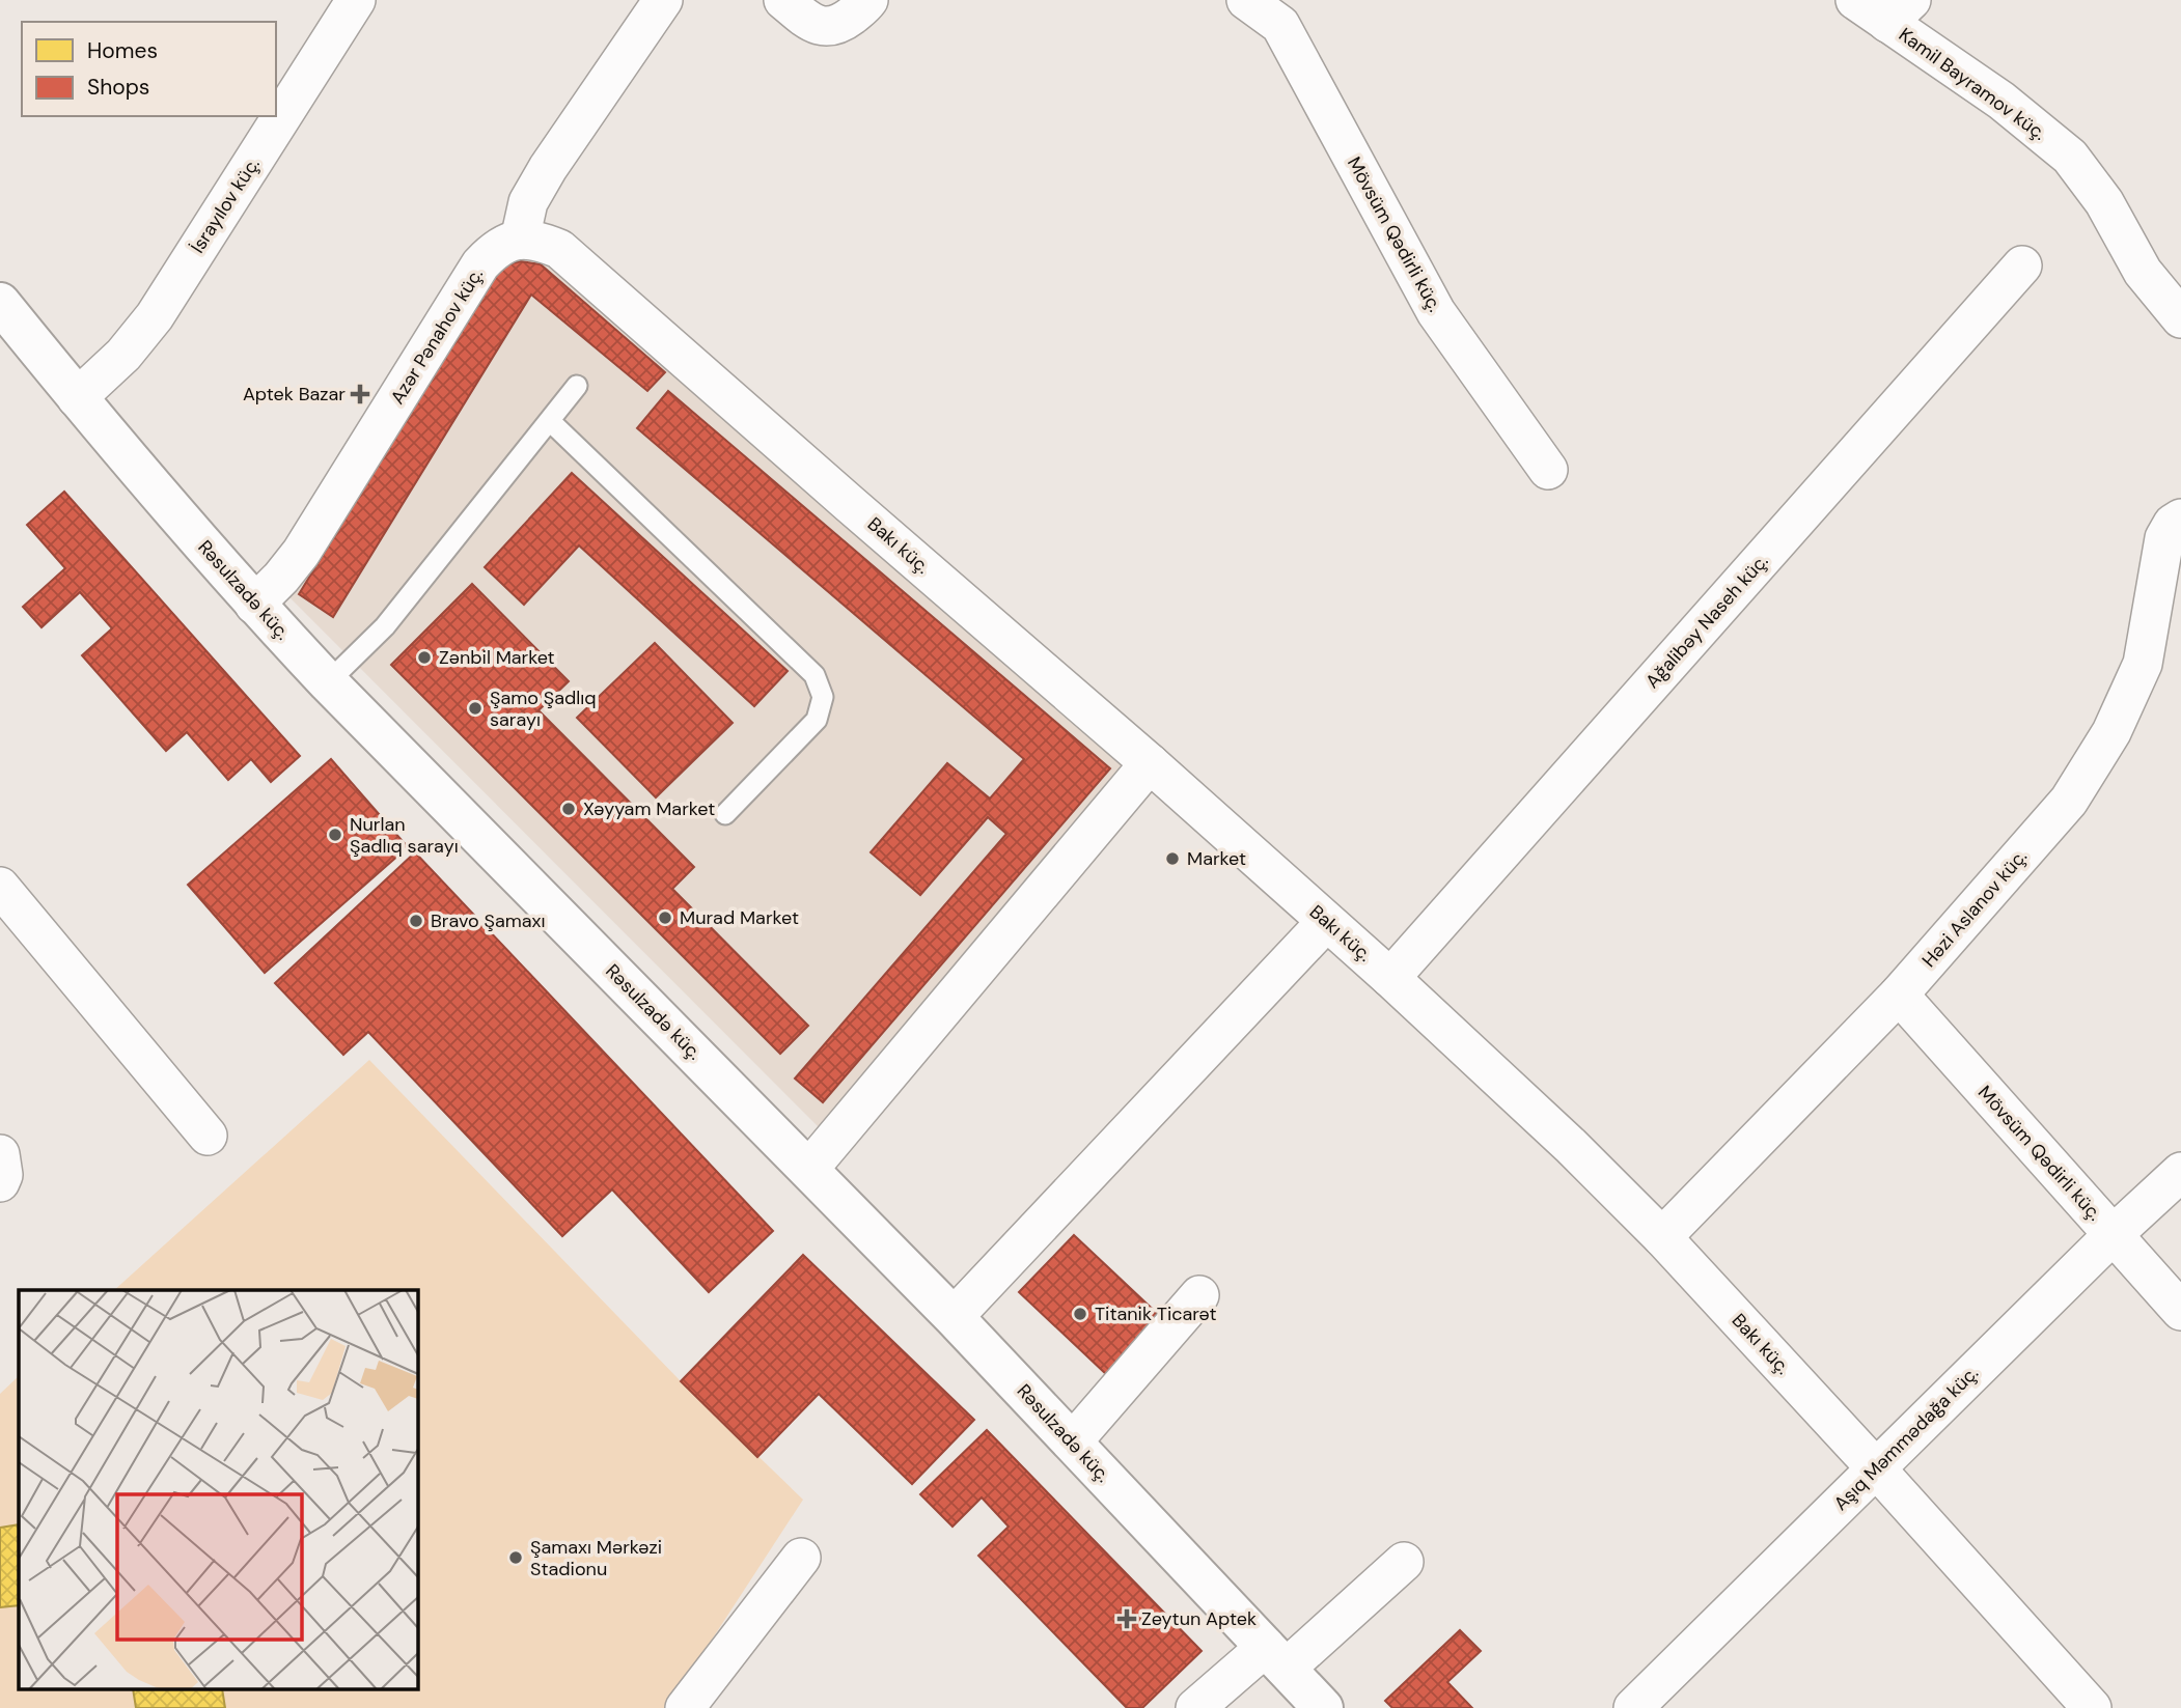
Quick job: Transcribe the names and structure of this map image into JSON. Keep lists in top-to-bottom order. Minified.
{"streets":{"street":["Kamil Bayramov küç.","İsrayılov küç.","Mövsüm Qədirli küç.","Azər Pənahov küç.","Bakı küç.","Rəsulzadə küç.","Ağalibəy Naseh küç.","Həzi Aslanov küç.","Aşıq Məmmədağa küç."]},"crossings":[["İsrayılov küç.","Rəsulzadə küç."],["Mövsüm Qədirli küç.","Həzi Aslanov küç."],["Mövsüm Qədirli küç.","Aşıq Məmmədağa küç."],["Azər Pənahov küç.","Bakı küç."],["Azər Pənahov küç.","Rəsulzadə küç."],["Bakı küç.","Ağalibəy Naseh küç."],["Bakı küç.","Həzi Aslanov küç."],["Bakı küç.","Aşıq Məmmədağa küç."]],"places":{"health":["Aptek Bazar","Zeytun Aptek"],"other":["Zənbil Market","Şamo Şadlıq sarayı","Xəyyam Market","Nurlan Şadlıq sarayı","Market","Murad Market","Bravo Şamaxı","Titanik Ticarət","Şamaxı Mərkəzi Stadionu"]},"legend":["Homes","Shops"]}
